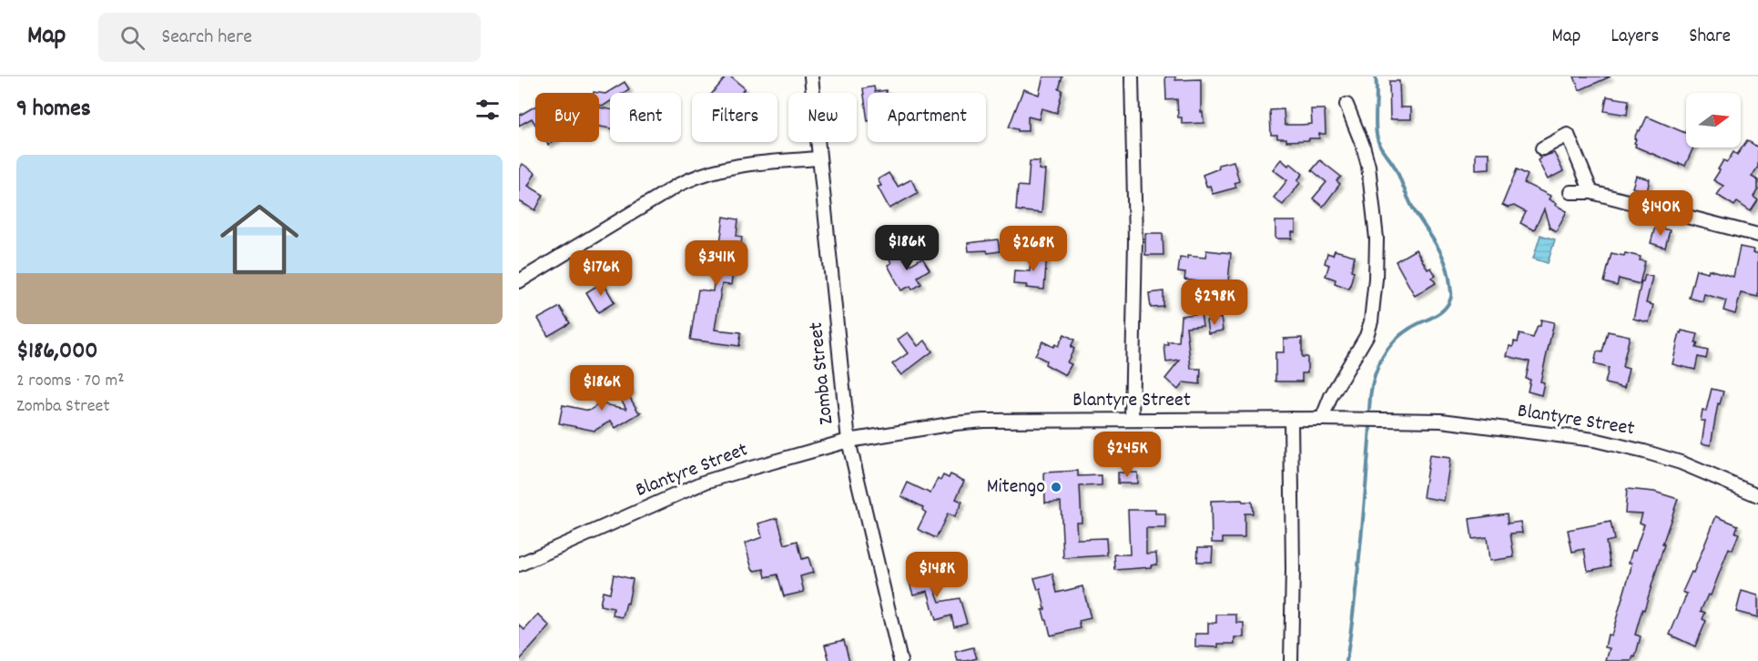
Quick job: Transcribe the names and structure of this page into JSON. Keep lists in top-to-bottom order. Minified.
{"streets":{"street":["Zomba Street","Blantyre Street"]},"crossings":[["Zomba Street","Blantyre Street"]],"places":["Mitengo"],"north":"right","page":{"header":"Map","search":"Search here","nav":["Map","Layers","Share"],"heading":"9 homes","chip":["Buy","Rent","Filters","New","Apartment"],"list":[{"name":"$186,000","note":"2 rooms · 70 m² · Zomba Street"}],"price":["$140K","$186K","$268K","$341K","$176K","$298K","$186K","$245K","$148K"]}}
